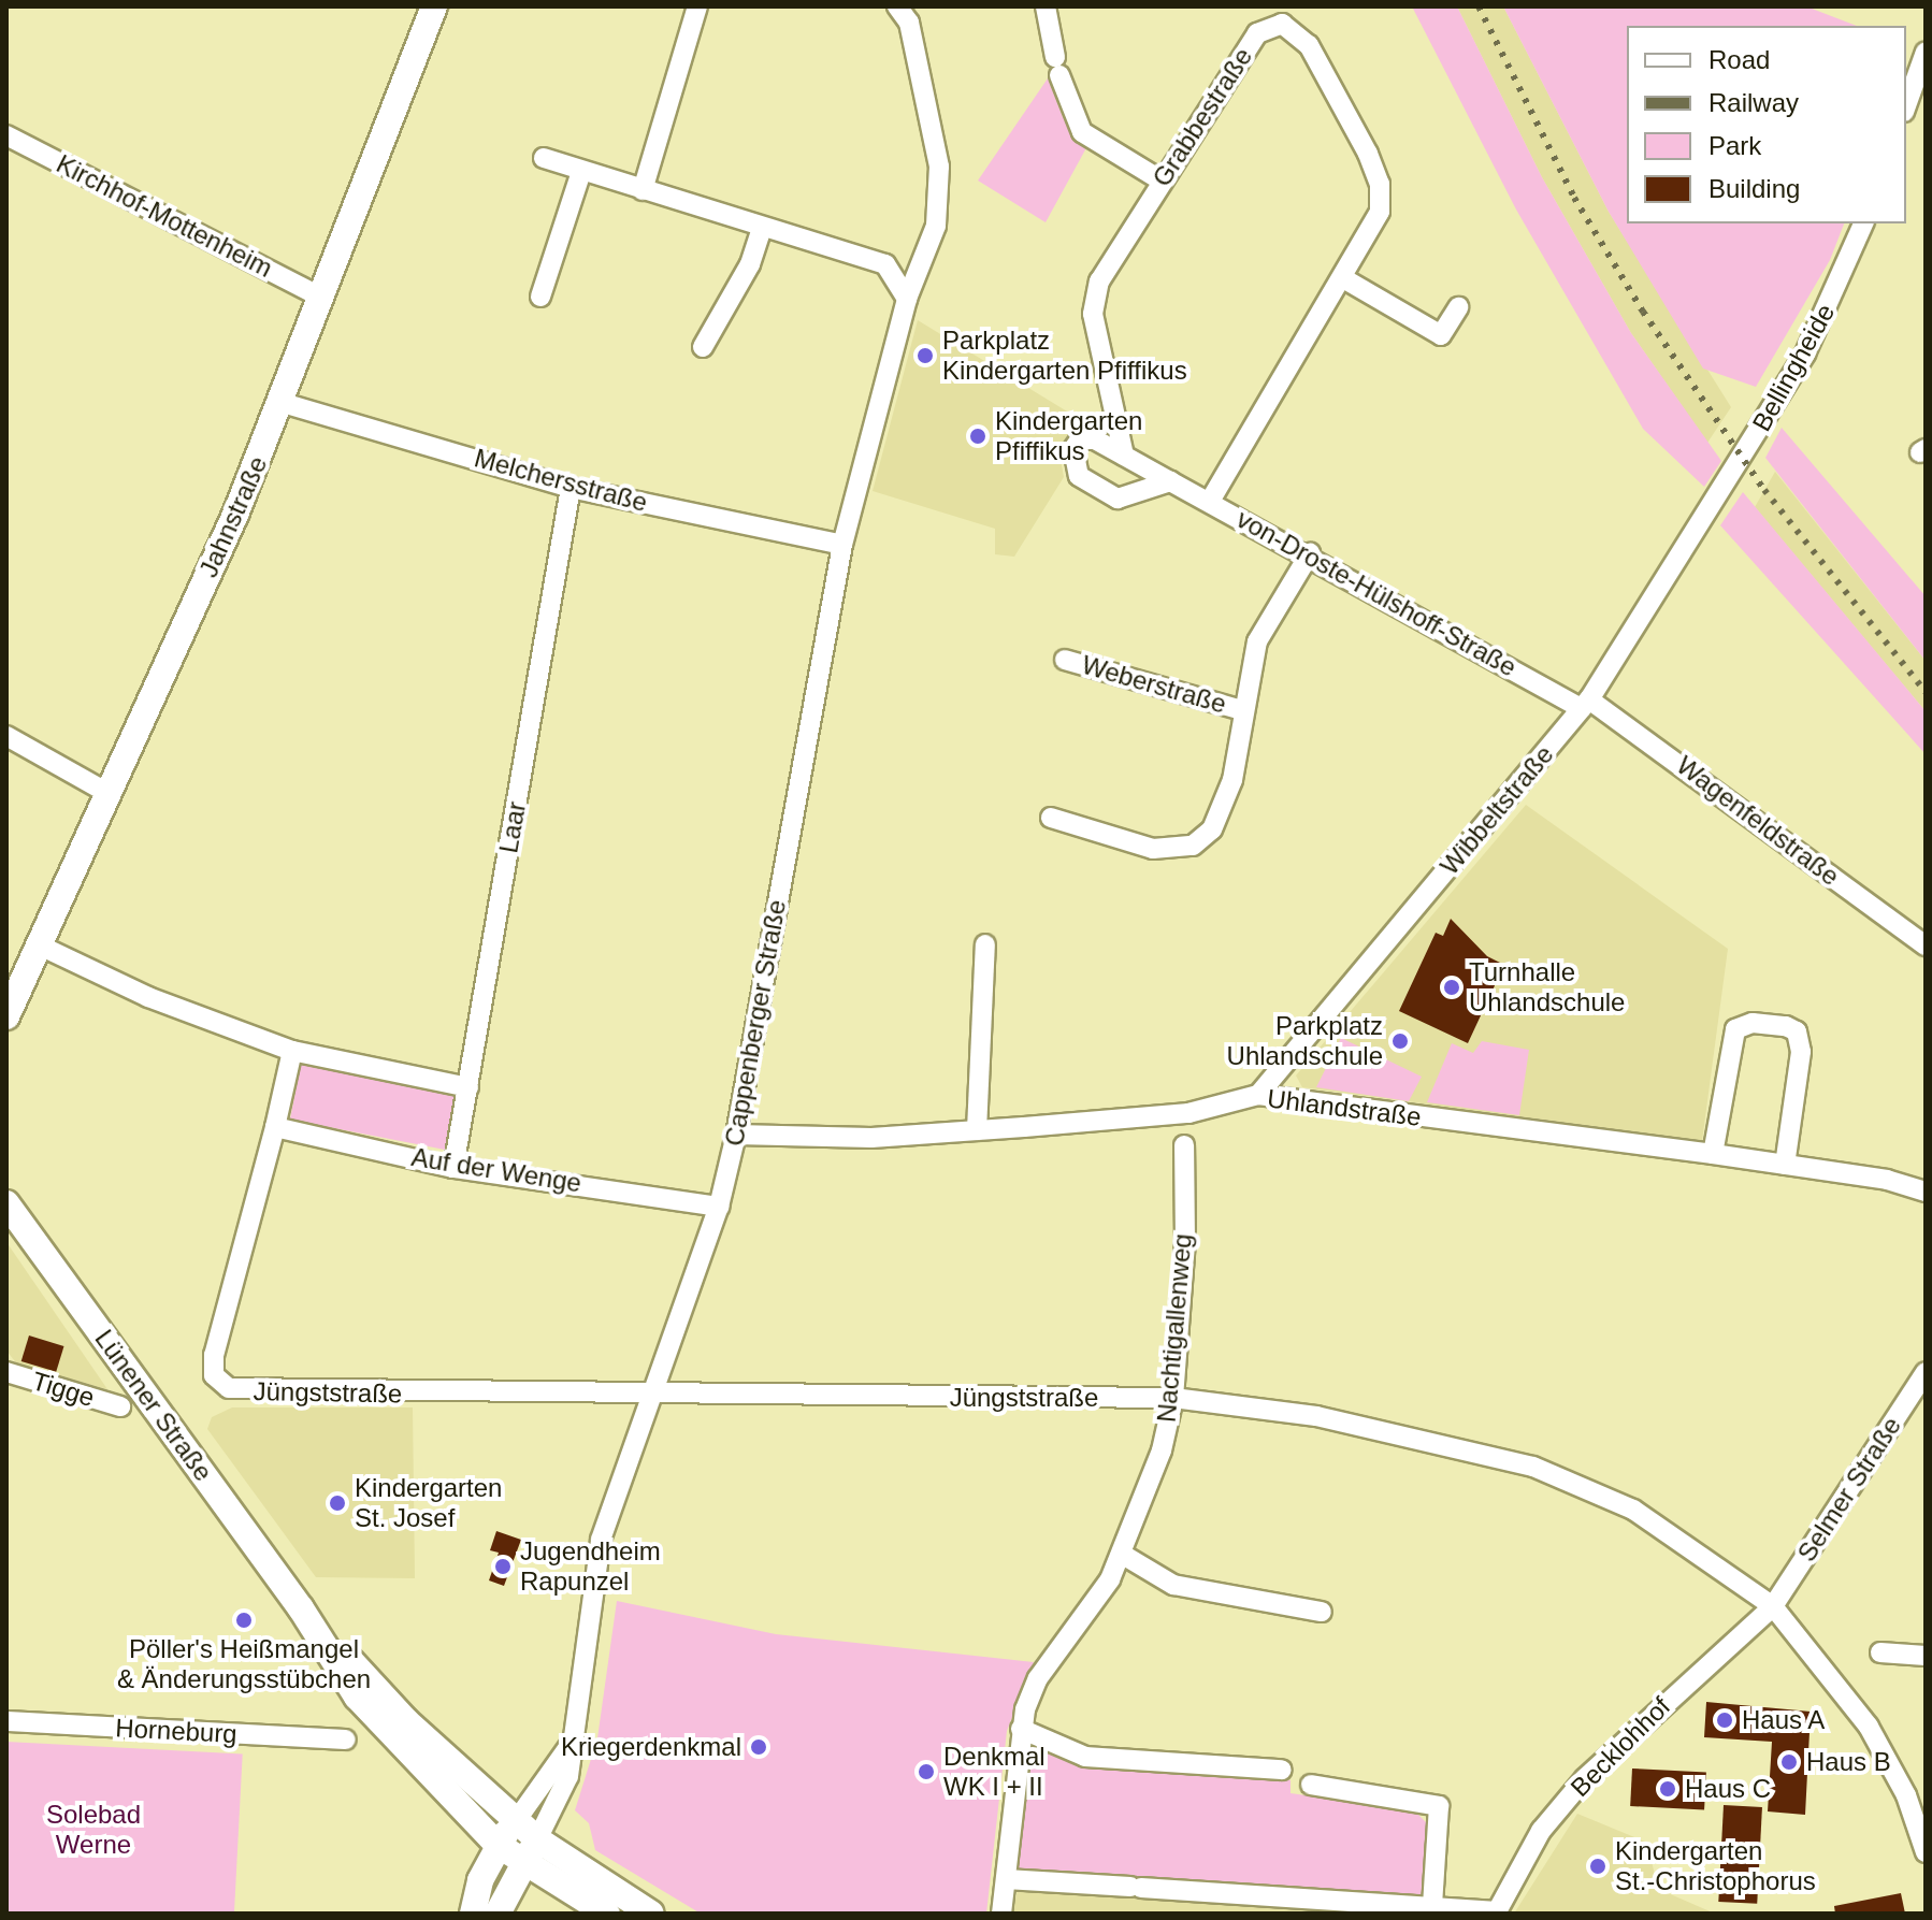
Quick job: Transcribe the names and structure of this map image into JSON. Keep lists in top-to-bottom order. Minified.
{"streets":{"main road":["Jahnstraße","Lünener Straße"],"street":["Grabbestraße","Kirchhof-Mottenheim","Bellingheide","Melchersstraße","von-Droste-Hülshoff-Straße","Weberstraße","Wibbeltstraße","Wagenfeldstraße","Laar","Cappenberger Straße","Uhlandstraße","Auf der Wenge","Nachtigallenweg","Tigge","Jüngststraße","Selmer Straße","Horneburg","Becklohhof"]},"crossings":[["Grabbestraße","von-Droste-Hülshoff-Straße"],["Kirchhof-Mottenheim","Jahnstraße"],["Bellingheide","Wibbeltstraße"],["Melchersstraße","Jahnstraße"],["Melchersstraße","Laar"],["Melchersstraße","Cappenberger Straße"],["von-Droste-Hülshoff-Straße","Weberstraße"],["von-Droste-Hülshoff-Straße","Wibbeltstraße"],["von-Droste-Hülshoff-Straße","Wagenfeldstraße"],["Wibbeltstraße","Wagenfeldstraße"],["Wibbeltstraße","Uhlandstraße"],["Laar","Auf der Wenge"],["Cappenberger Straße","Uhlandstraße"],["Cappenberger Straße","Auf der Wenge"],["Cappenberger Straße","Jüngststraße"],["Cappenberger Straße","Lünener Straße"],["Auf der Wenge","Jüngststraße"],["Nachtigallenweg","Jüngststraße"],["Nachtigallenweg","Becklohhof"],["Jüngststraße","Selmer Straße"],["Jüngststraße","Becklohhof"],["Selmer Straße","Becklohhof"]],"parks":["Solebad Werne"],"places":["Parkplatz Kindergarten Pfiffikus","Kindergarten Pfiffikus","Turnhalle Uhlandschule","Parkplatz Uhlandschule","Kindergarten St. Josef","Jugendheim Rapunzel","Pöller's Heißmangel & Änderungsstübchen","Haus A","Kriegerdenkmal","Haus B","Denkmal WK I + II","Haus C","Kindergarten St.-Christophorus"],"legend":["Road","Railway","Park","Building"]}
